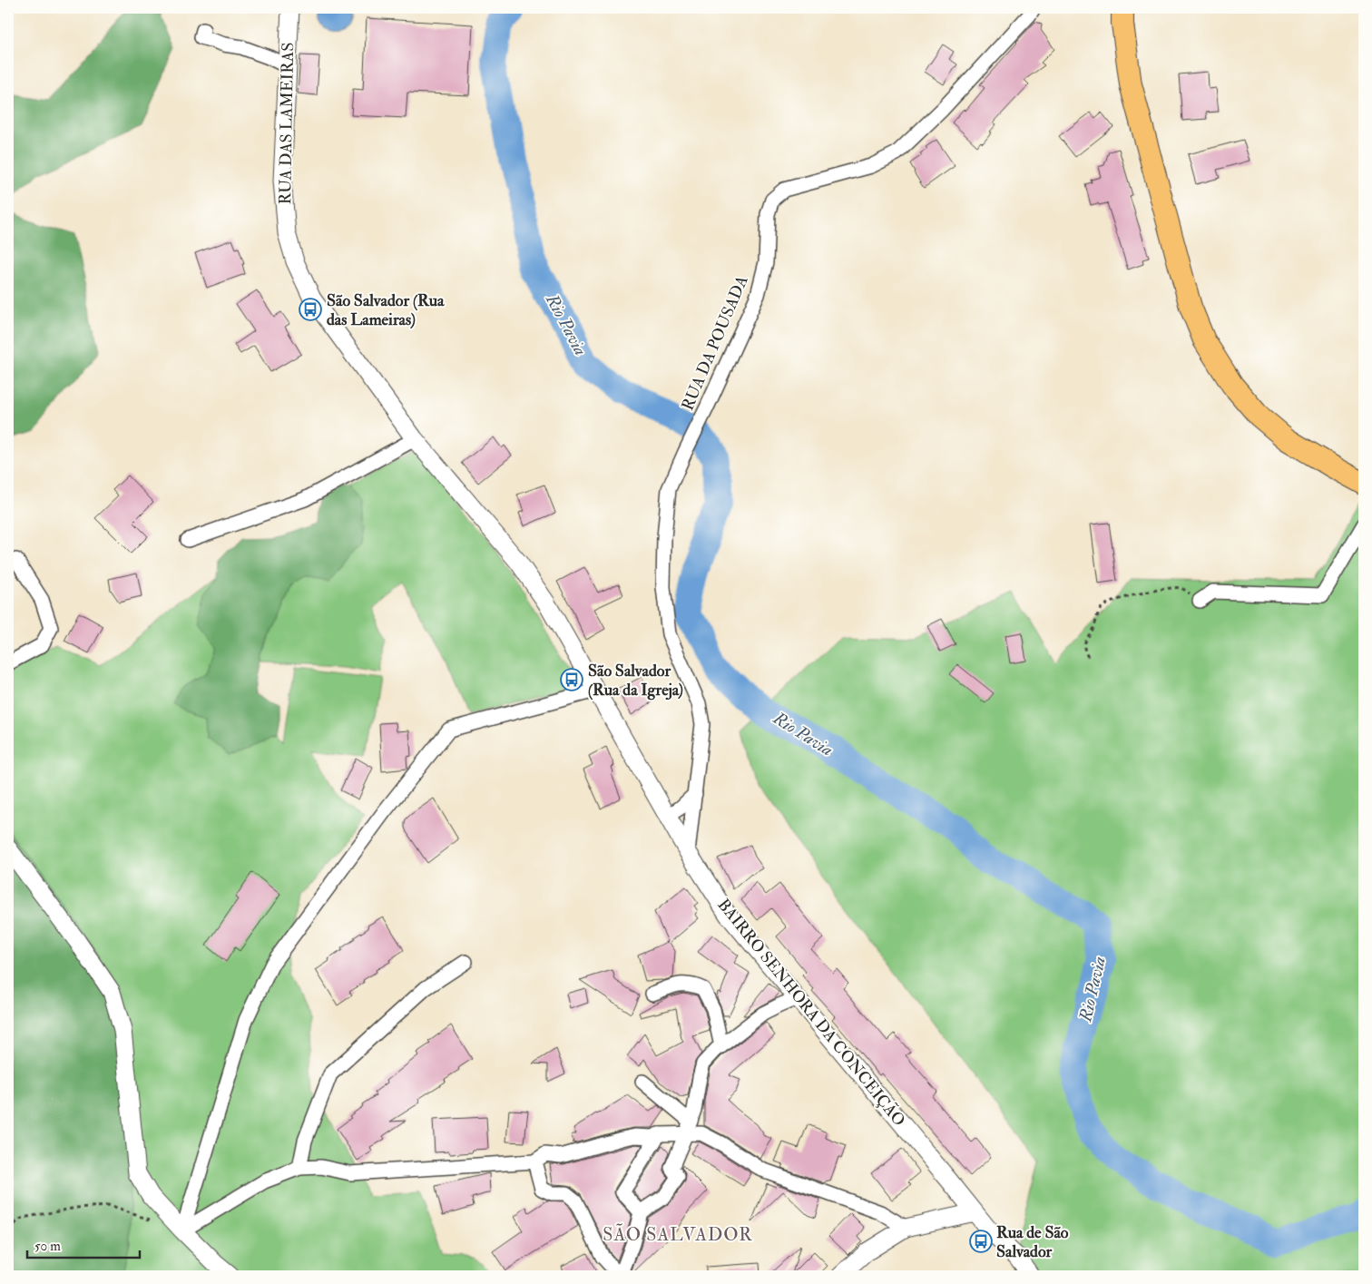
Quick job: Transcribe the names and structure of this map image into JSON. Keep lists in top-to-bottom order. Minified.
{"streets":{"street":["RUA DAS LAMEIRAS","RUA DA POUSADA","BAIRRO SENHORA DA CONCEIÇÃO"]},"crossings":[["RUA DAS LAMEIRAS","BAIRRO SENHORA DA CONCEIÇÃO"],["RUA DA POUSADA","BAIRRO SENHORA DA CONCEIÇÃO"]],"districts":["SÃO SALVADOR"],"water":["Rio Pavia"],"places":{"bus stop":["São Salvador (Rua das Lameiras)","São Salvador (Rua da Igreja)","Rua de São Salvador"]},"scale_bar":"50 m"}
